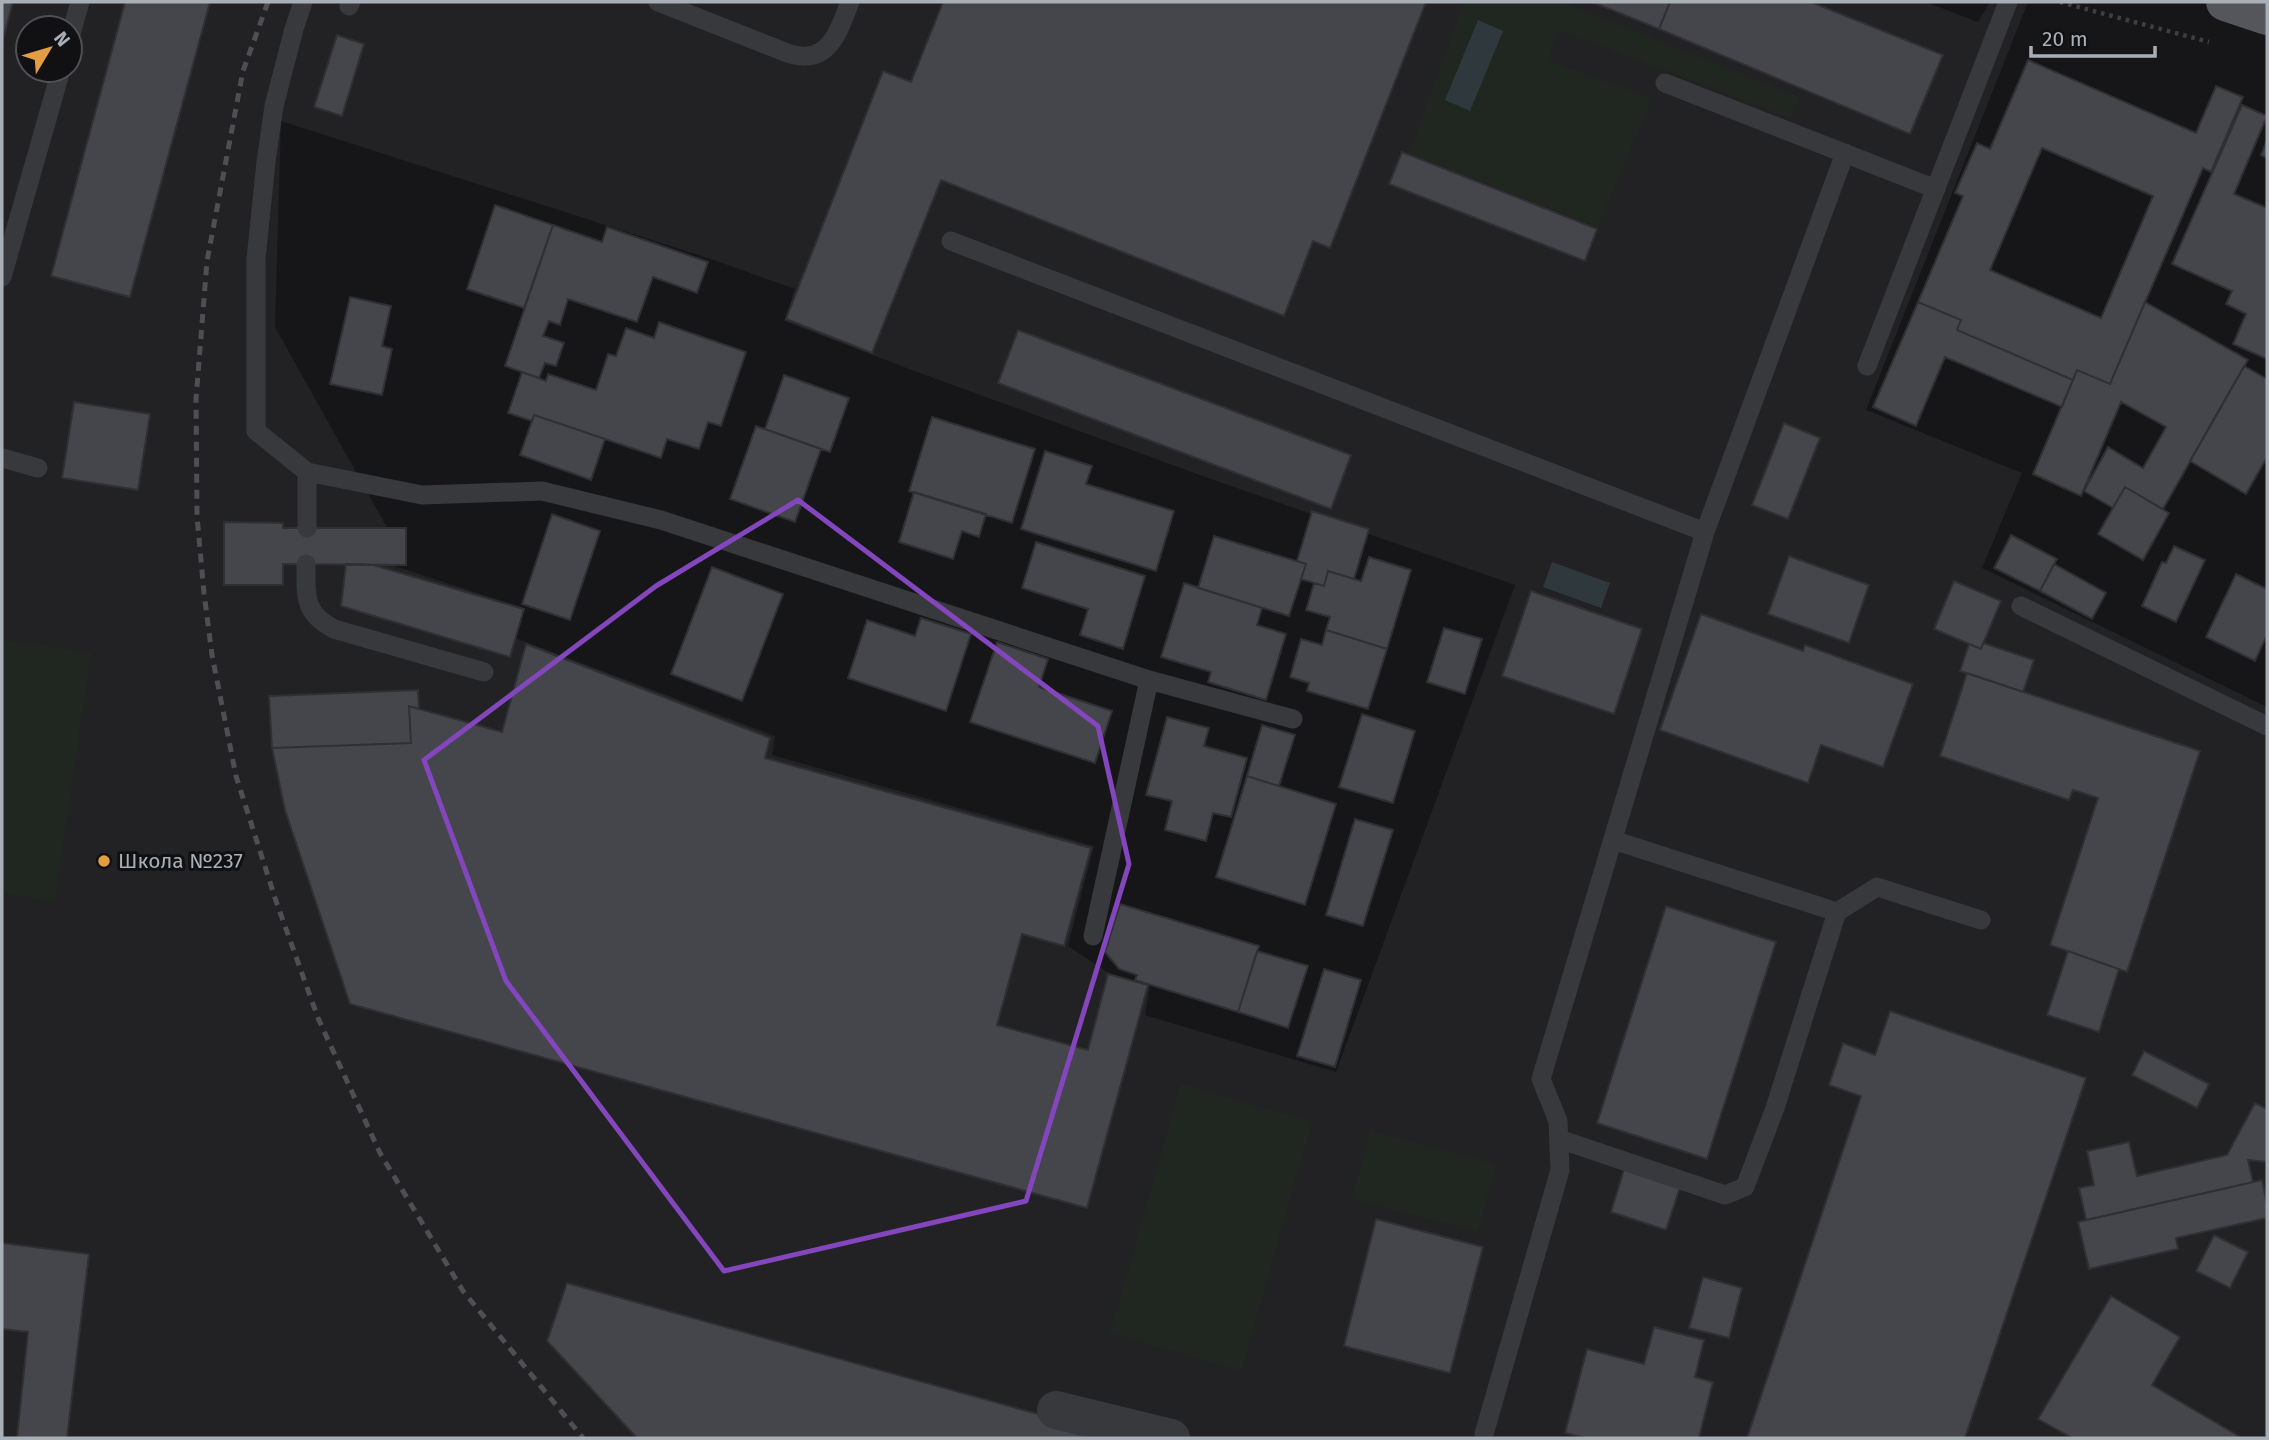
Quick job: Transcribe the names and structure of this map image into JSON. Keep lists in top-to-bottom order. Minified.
{"places":["Школа №237"],"scale_bar":"20 m","north":"top right"}
